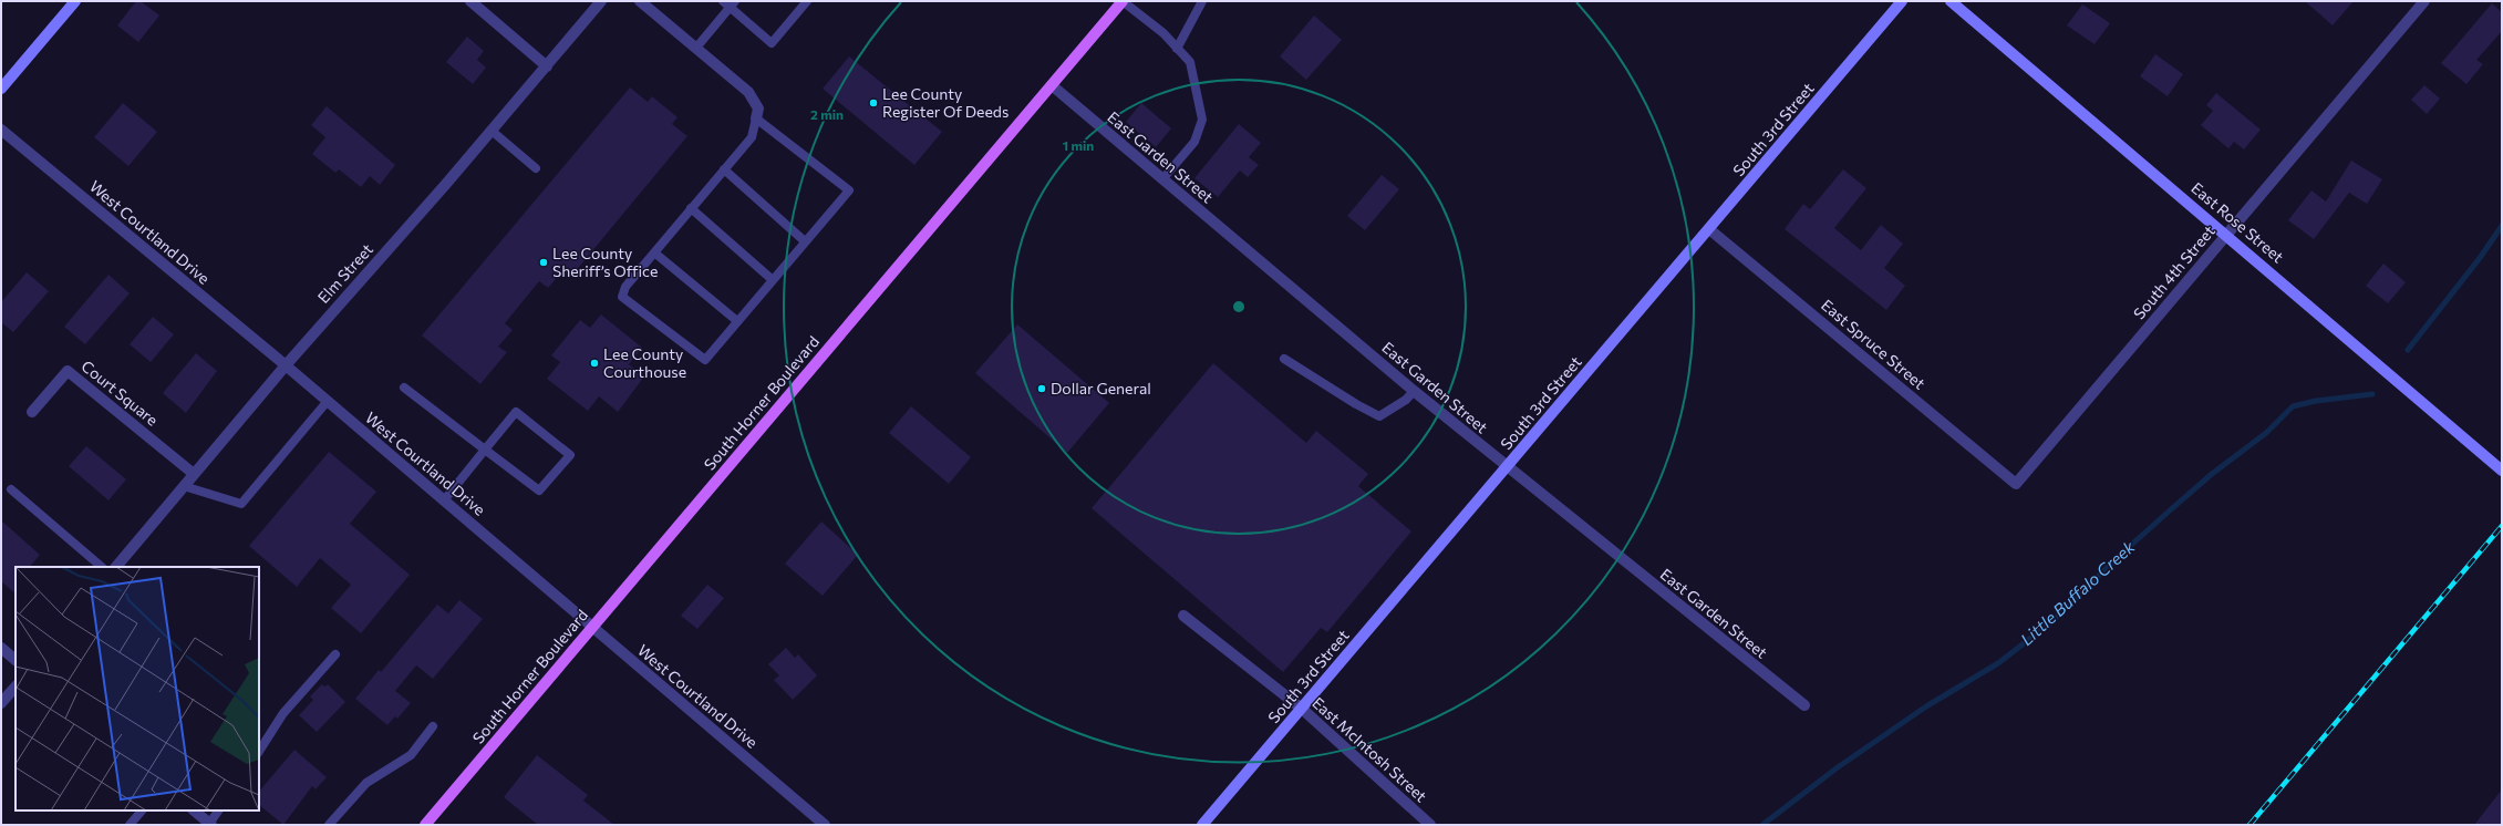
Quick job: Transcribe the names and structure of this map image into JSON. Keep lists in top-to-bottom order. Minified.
{"streets":{"main road":["South Horner Boulevard"],"street":["South 3rd Street","East Garden Street","East Rose Street","West Courtland Drive","South 4th Street","Elm Street","East Spruce Street","Court Square","East McIntosh Street"]},"crossings":[["South 3rd Street","East Garden Street"],["South 3rd Street","East Spruce Street"],["South 3rd Street","East McIntosh Street"],["East Garden Street","South Horner Boulevard"],["East Rose Street","South 4th Street"],["West Courtland Drive","Elm Street"],["West Courtland Drive","South Horner Boulevard"],["South 4th Street","East Spruce Street"],["Elm Street","Court Square"]],"water":["Little Buffalo Creek"],"places":["Lee County Register Of Deeds","Lee County Sheriff’s Office","Lee County Courthouse","Dollar General"],"rings":["2 min","1 min"]}
